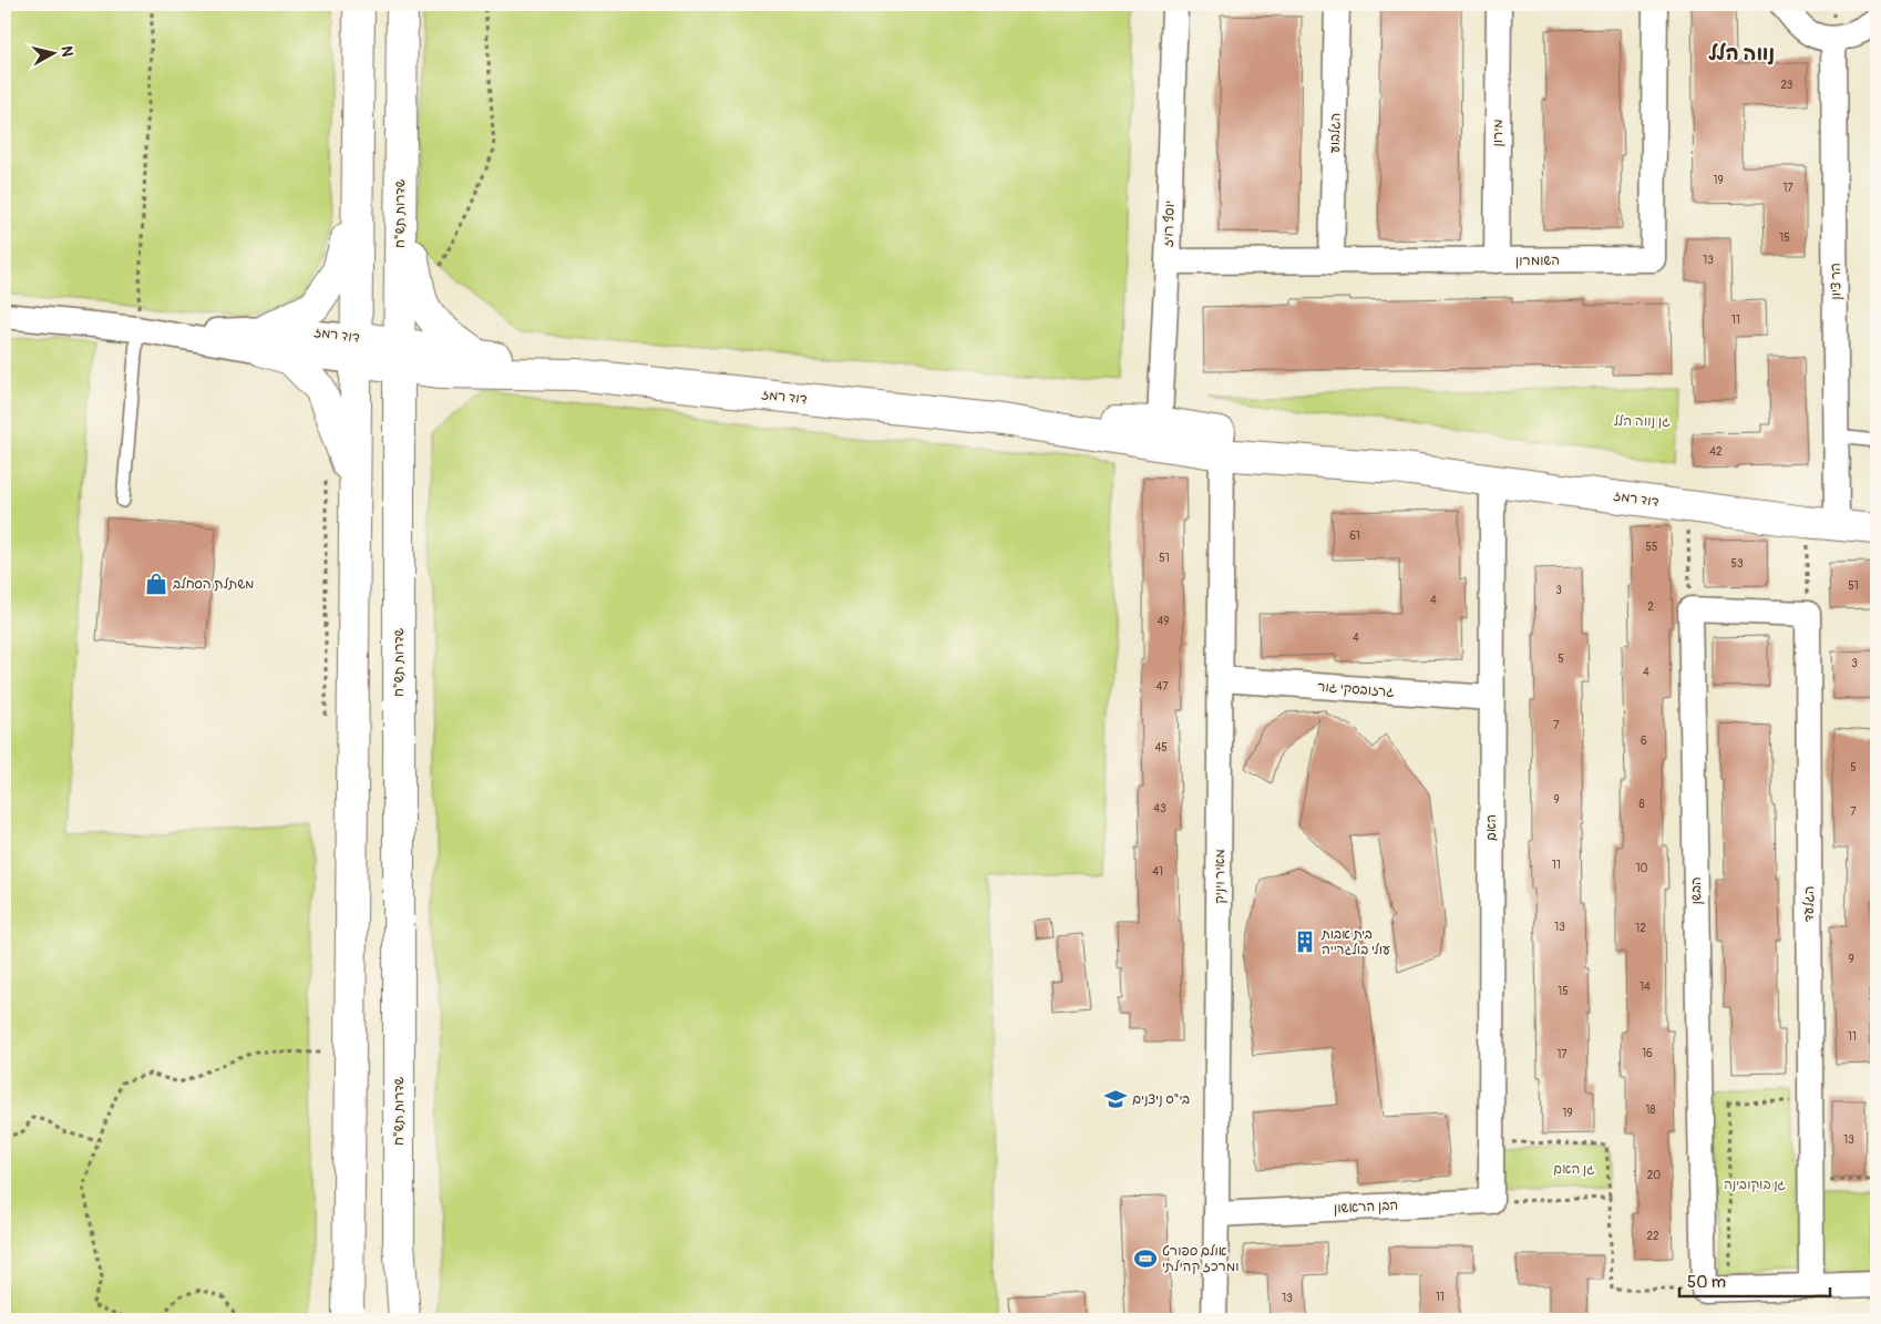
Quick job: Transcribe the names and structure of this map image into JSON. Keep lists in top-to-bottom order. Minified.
{"streets":{"main road":["שדרות תש\"ח","דוד רמז"],"street":["הגלבוע","מירון","יוסף רויז","השומרון","הר ציון","גרזובסקי גור","האם","מאיר ויניק","הבשן","הגלעד","הבן הראשון"]},"crossings":[["הגלבוע","השומרון"],["מירון","השומרון"],["שדרות תש\"ח","דוד רמז"],["יוסף רויז","השומרון"],["יוסף רויז","דוד רמז"],["הר ציון","דוד רמז"],["דוד רמז","האם"],["דוד רמז","מאיר ויניק"],["גרזובסקי גור","האם"],["גרזובסקי גור","מאיר ויניק"],["מאיר ויניק","הבן הראשון"]],"districts":["נווה הלל"],"parks":["גן נווה הלל","גן האם","גן בוקובינה"],"places":{"shop":["משתלת הסחלב"],"building":["בית אבות עולי בולגרייה"],"school or university":["בי\"ס ניצנים"],"sports":["אולם ספורט ומרכז קהילתי"]},"house_numbers":["23","19","17","15","13","11","42","61","55","51","53","51","3","4","2","49","4","5","3","4","47","7","6","45","5","9","8","43","7","11","10","41","13","12","9","14","15","11","16","17","18","19","13","20","22","11","13"],"scale_bar":"50 m","north":"right"}
